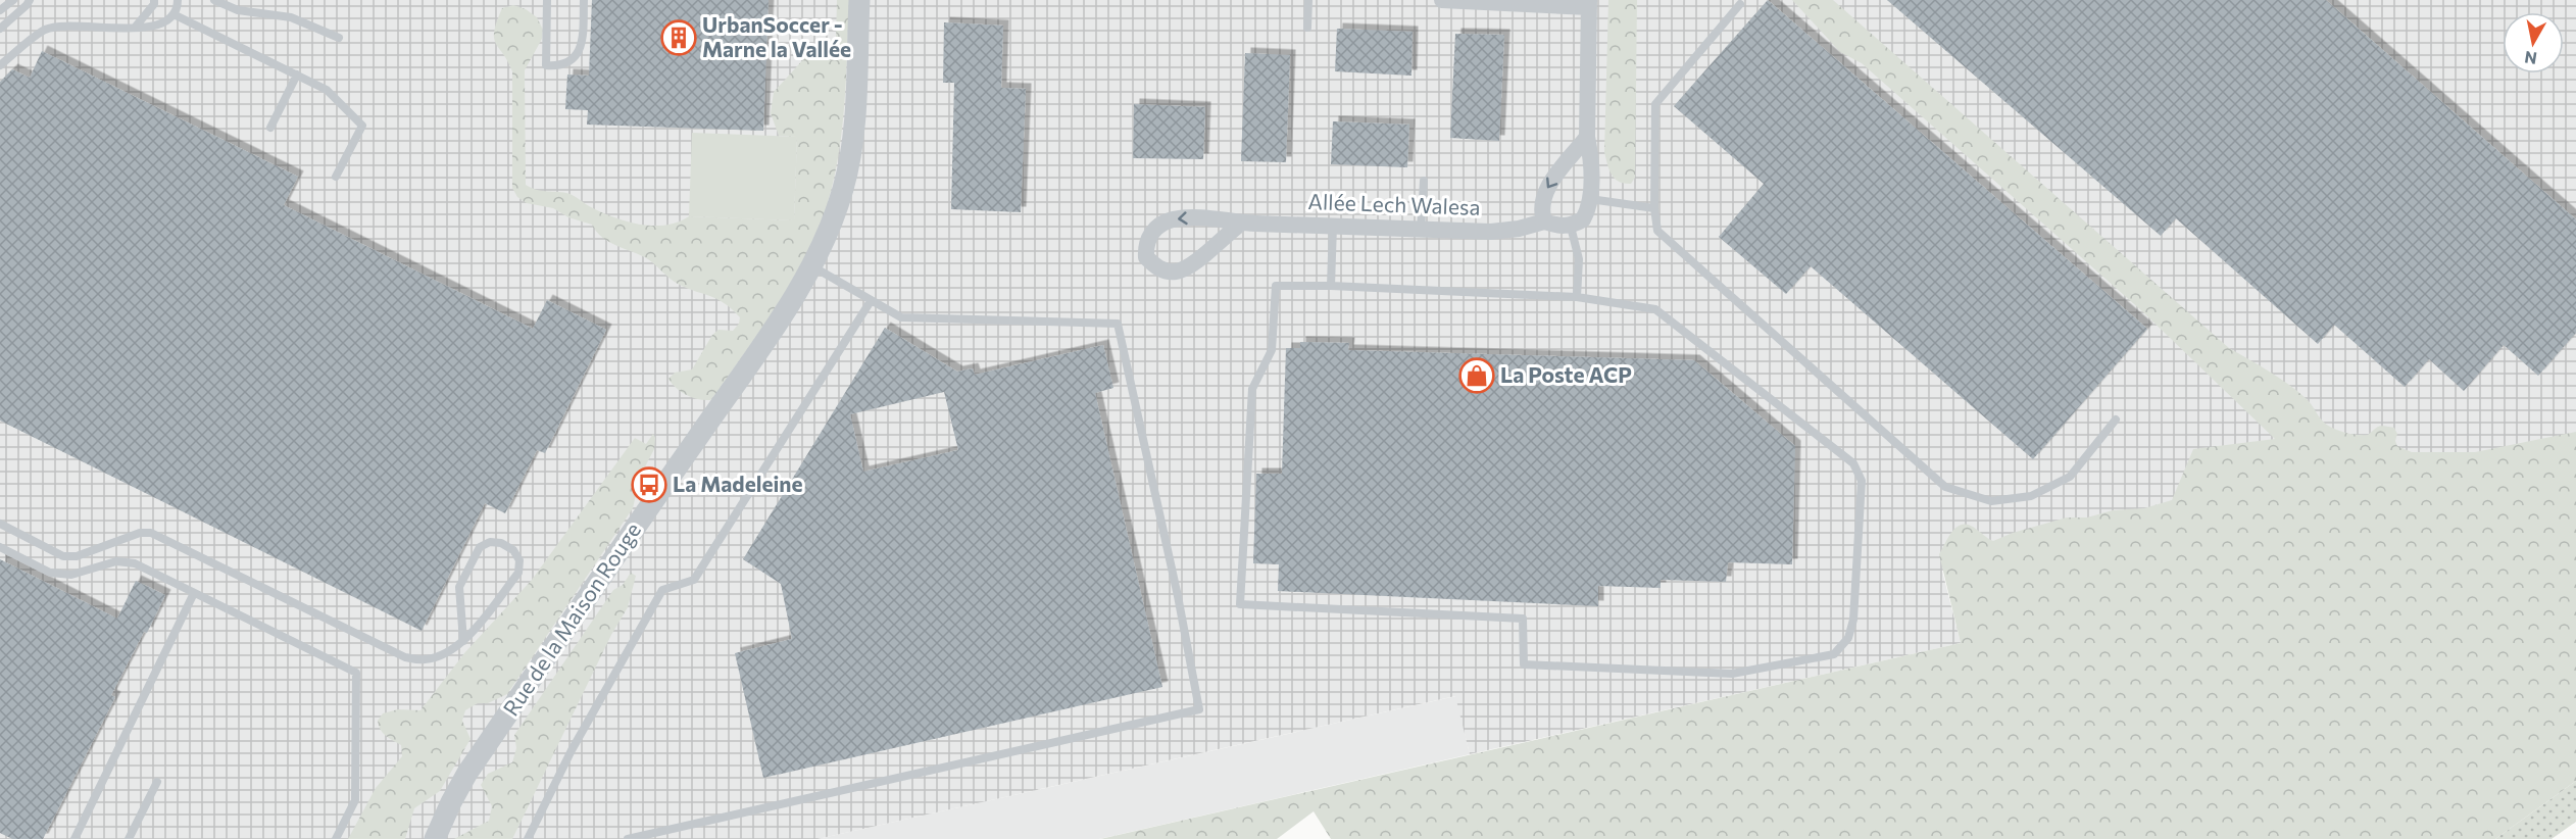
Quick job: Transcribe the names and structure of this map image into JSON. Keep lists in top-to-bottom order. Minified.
{"streets":{"street":["Allée Lech Walesa","Rue de la Maison Rouge"]},"places":{"building":["UrbanSoccer - Marne la Vallée"],"shop":["La Poste ACP"],"bus stop":["La Madeleine"]},"north":"bottom"}
